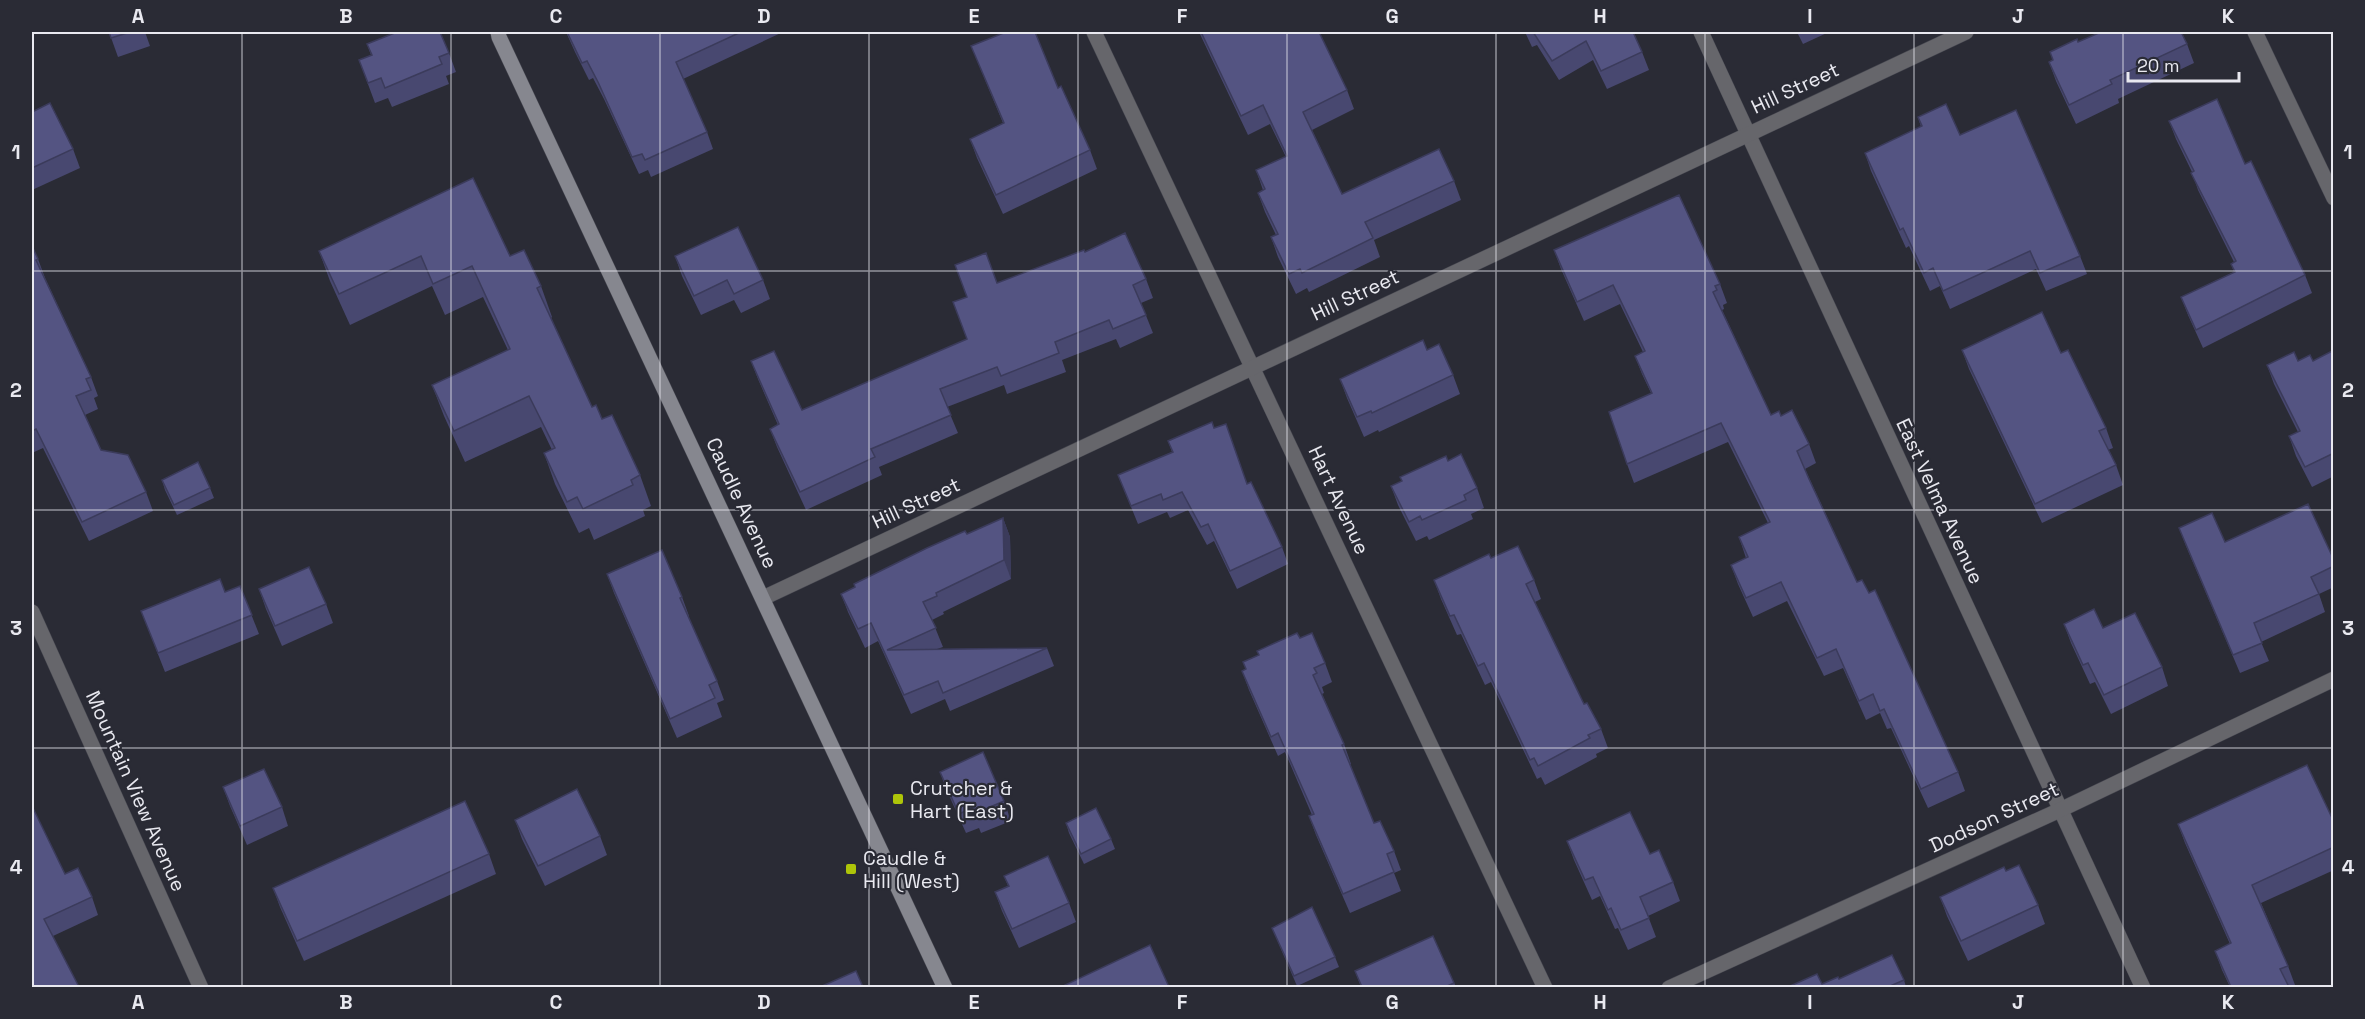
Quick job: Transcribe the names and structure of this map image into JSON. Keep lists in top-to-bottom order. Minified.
{"streets":{"street":["Hill Street","Hart Avenue","East Velma Avenue","Caudle Avenue","Mountain View Avenue","Dodson Street"]},"crossings":[["Hill Street","Hart Avenue"],["Hill Street","East Velma Avenue"],["Hill Street","Caudle Avenue"],["East Velma Avenue","Dodson Street"]],"places":{"transit":["Crutcher & Hart (East)","Caudle & Hill (West)"]},"scale_bar":"20 m","grid":{"columns":["A","B","C","D","E","F","G","H","I","J","K"],"rows":["1","2","3","4"]}}
